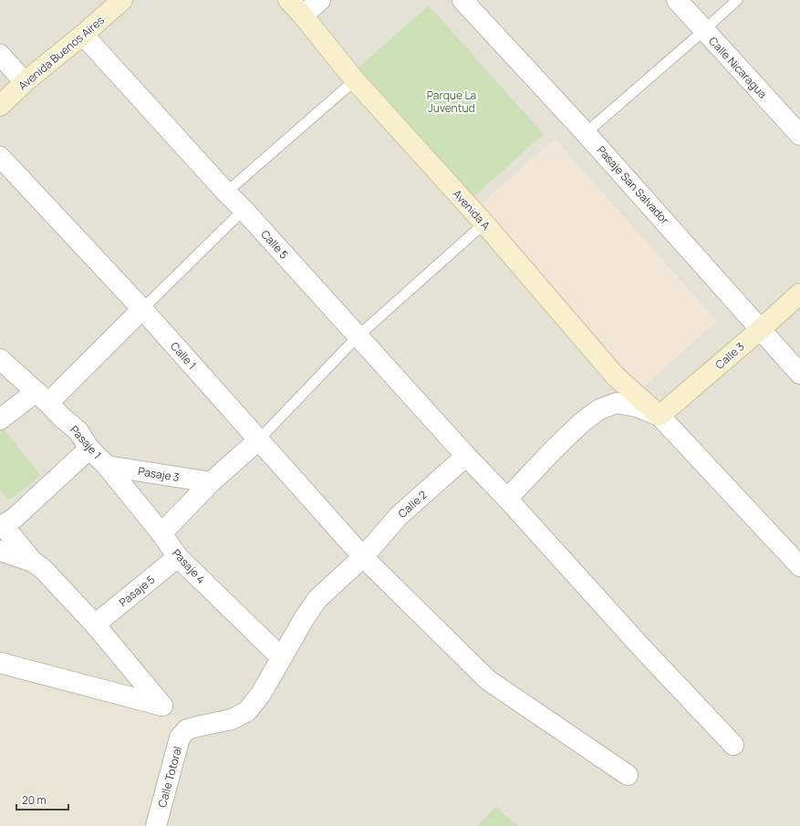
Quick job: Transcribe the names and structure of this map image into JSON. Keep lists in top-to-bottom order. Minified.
{"streets":{"main road":["Avenida Buenos Aires","Avenida A","Calle 3"],"street":["Calle Nicaragua","Pasaje San Salvador","Calle 5","Calle 1","Pasaje 1","Pasaje 3","Calle 2","Pasaje 4","Pasaje 5","Calle Totoral"]},"crossings":[["Avenida Buenos Aires","Calle 5"],["Pasaje San Salvador","Calle 3"],["Avenida A","Calle 3"],["Calle 5","Calle 2"],["Calle 1","Calle 2"],["Pasaje 1","Pasaje 3"],["Pasaje 1","Pasaje 4"],["Pasaje 3","Pasaje 4"],["Calle 2","Pasaje 4"],["Calle 2","Calle Totoral"],["Pasaje 4","Pasaje 5"]],"parks":["Parque La Juventud"],"scale_bar":"20 m"}
